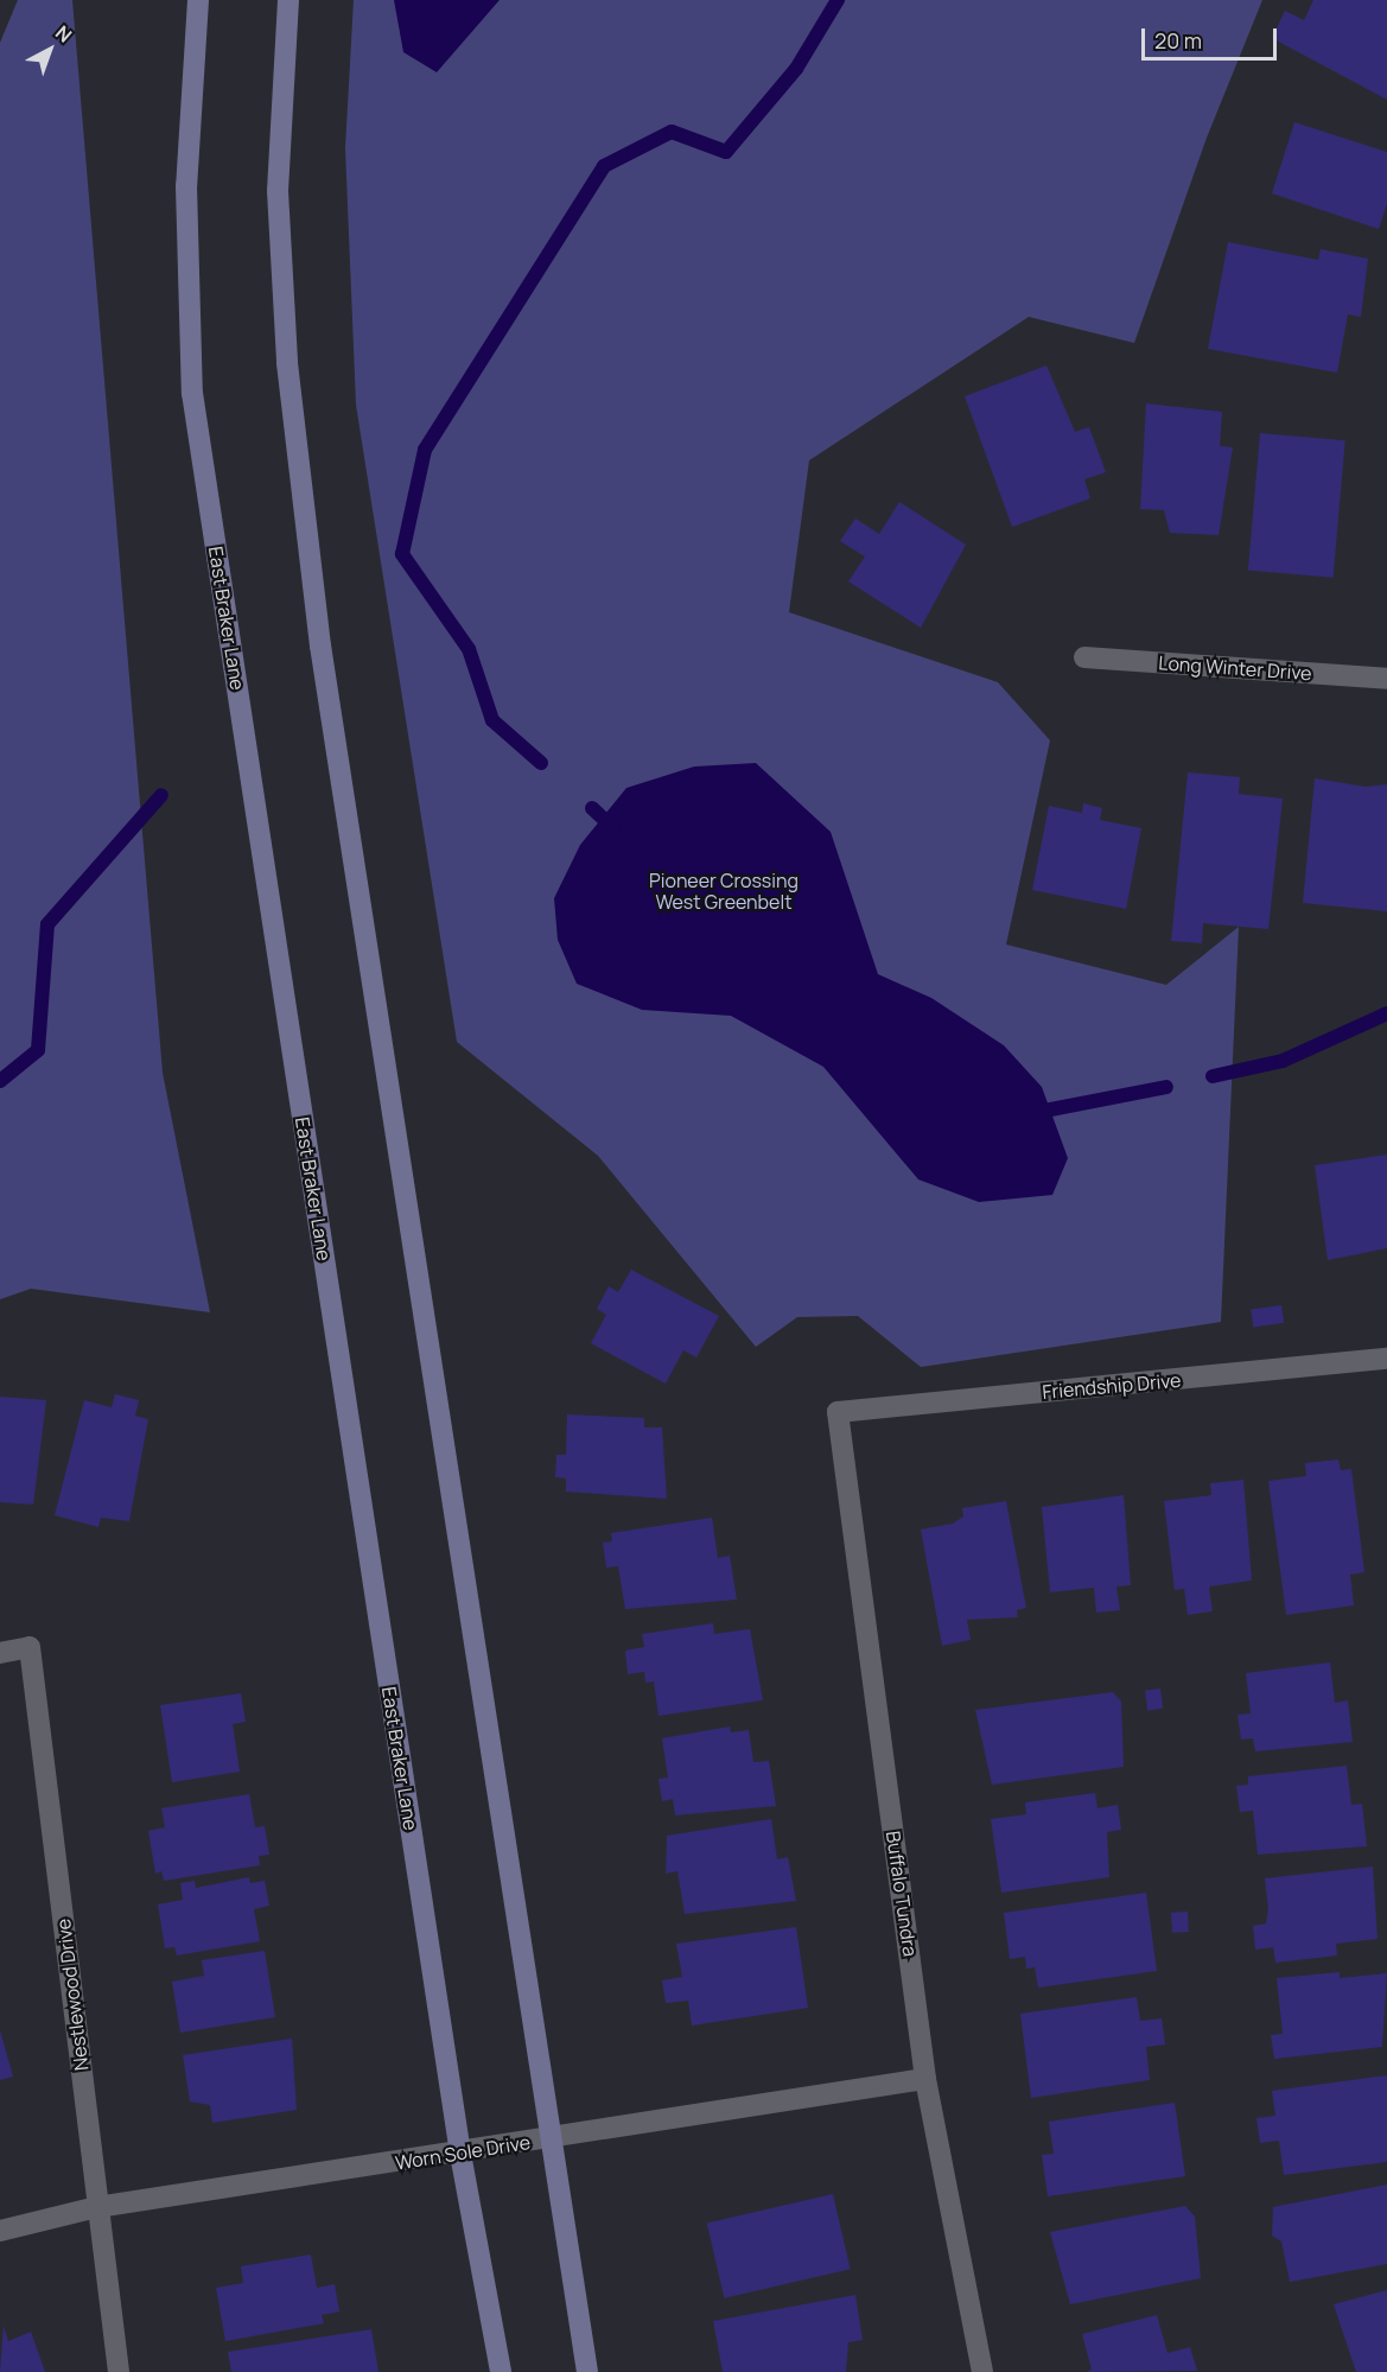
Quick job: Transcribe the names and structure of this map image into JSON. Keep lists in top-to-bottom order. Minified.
{"streets":{"street":["East Braker Lane","Long Winter Drive","Friendship Drive","Buffalo Tundra","Nestlewood Drive","Worn Sole Drive"]},"crossings":[["East Braker Lane","Worn Sole Drive"],["Friendship Drive","Buffalo Tundra"],["Buffalo Tundra","Worn Sole Drive"],["Nestlewood Drive","Worn Sole Drive"]],"parks":["Pioneer Crossing West Greenbelt"],"scale_bar":"20 m","north":"top right"}
